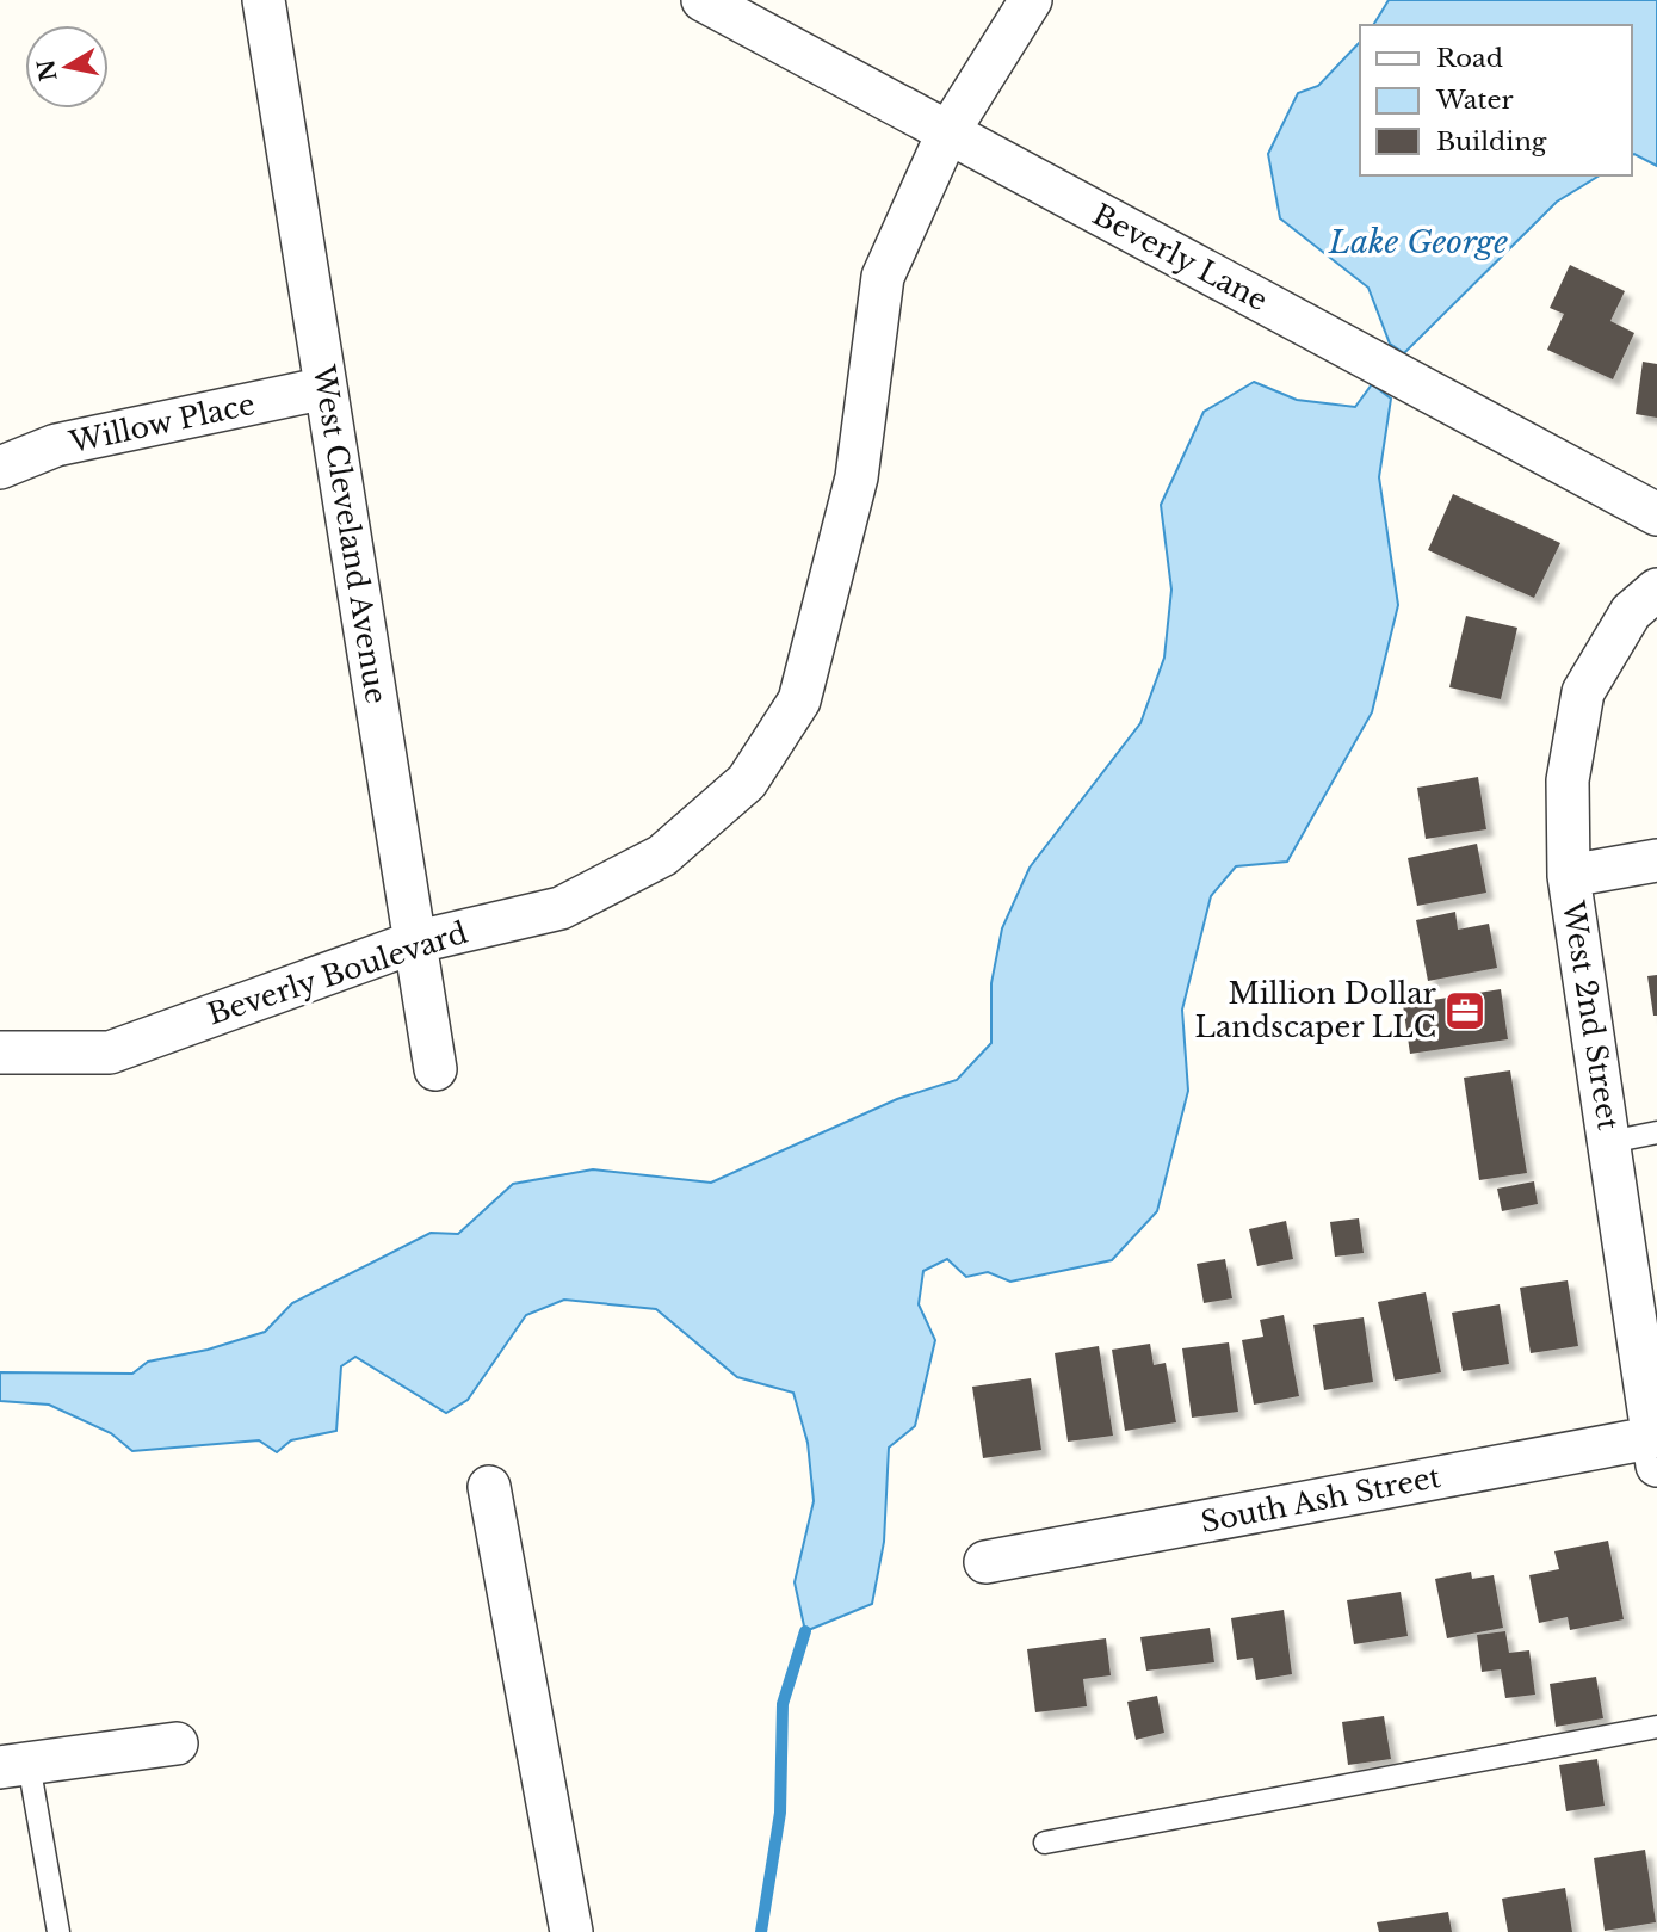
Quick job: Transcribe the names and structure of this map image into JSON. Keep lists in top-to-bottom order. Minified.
{"streets":{"street":["Beverly Lane","Willow Place","West Cleveland Avenue","Beverly Boulevard","West 2nd Street","South Ash Street"]},"crossings":[["Beverly Lane","Beverly Boulevard"],["Willow Place","West Cleveland Avenue"],["West Cleveland Avenue","Beverly Boulevard"],["West 2nd Street","South Ash Street"]],"water":["Lake George"],"places":{"office":["Million Dollar Landscaper LLC"]},"legend":["Road","Water","Building"],"north":"left"}
